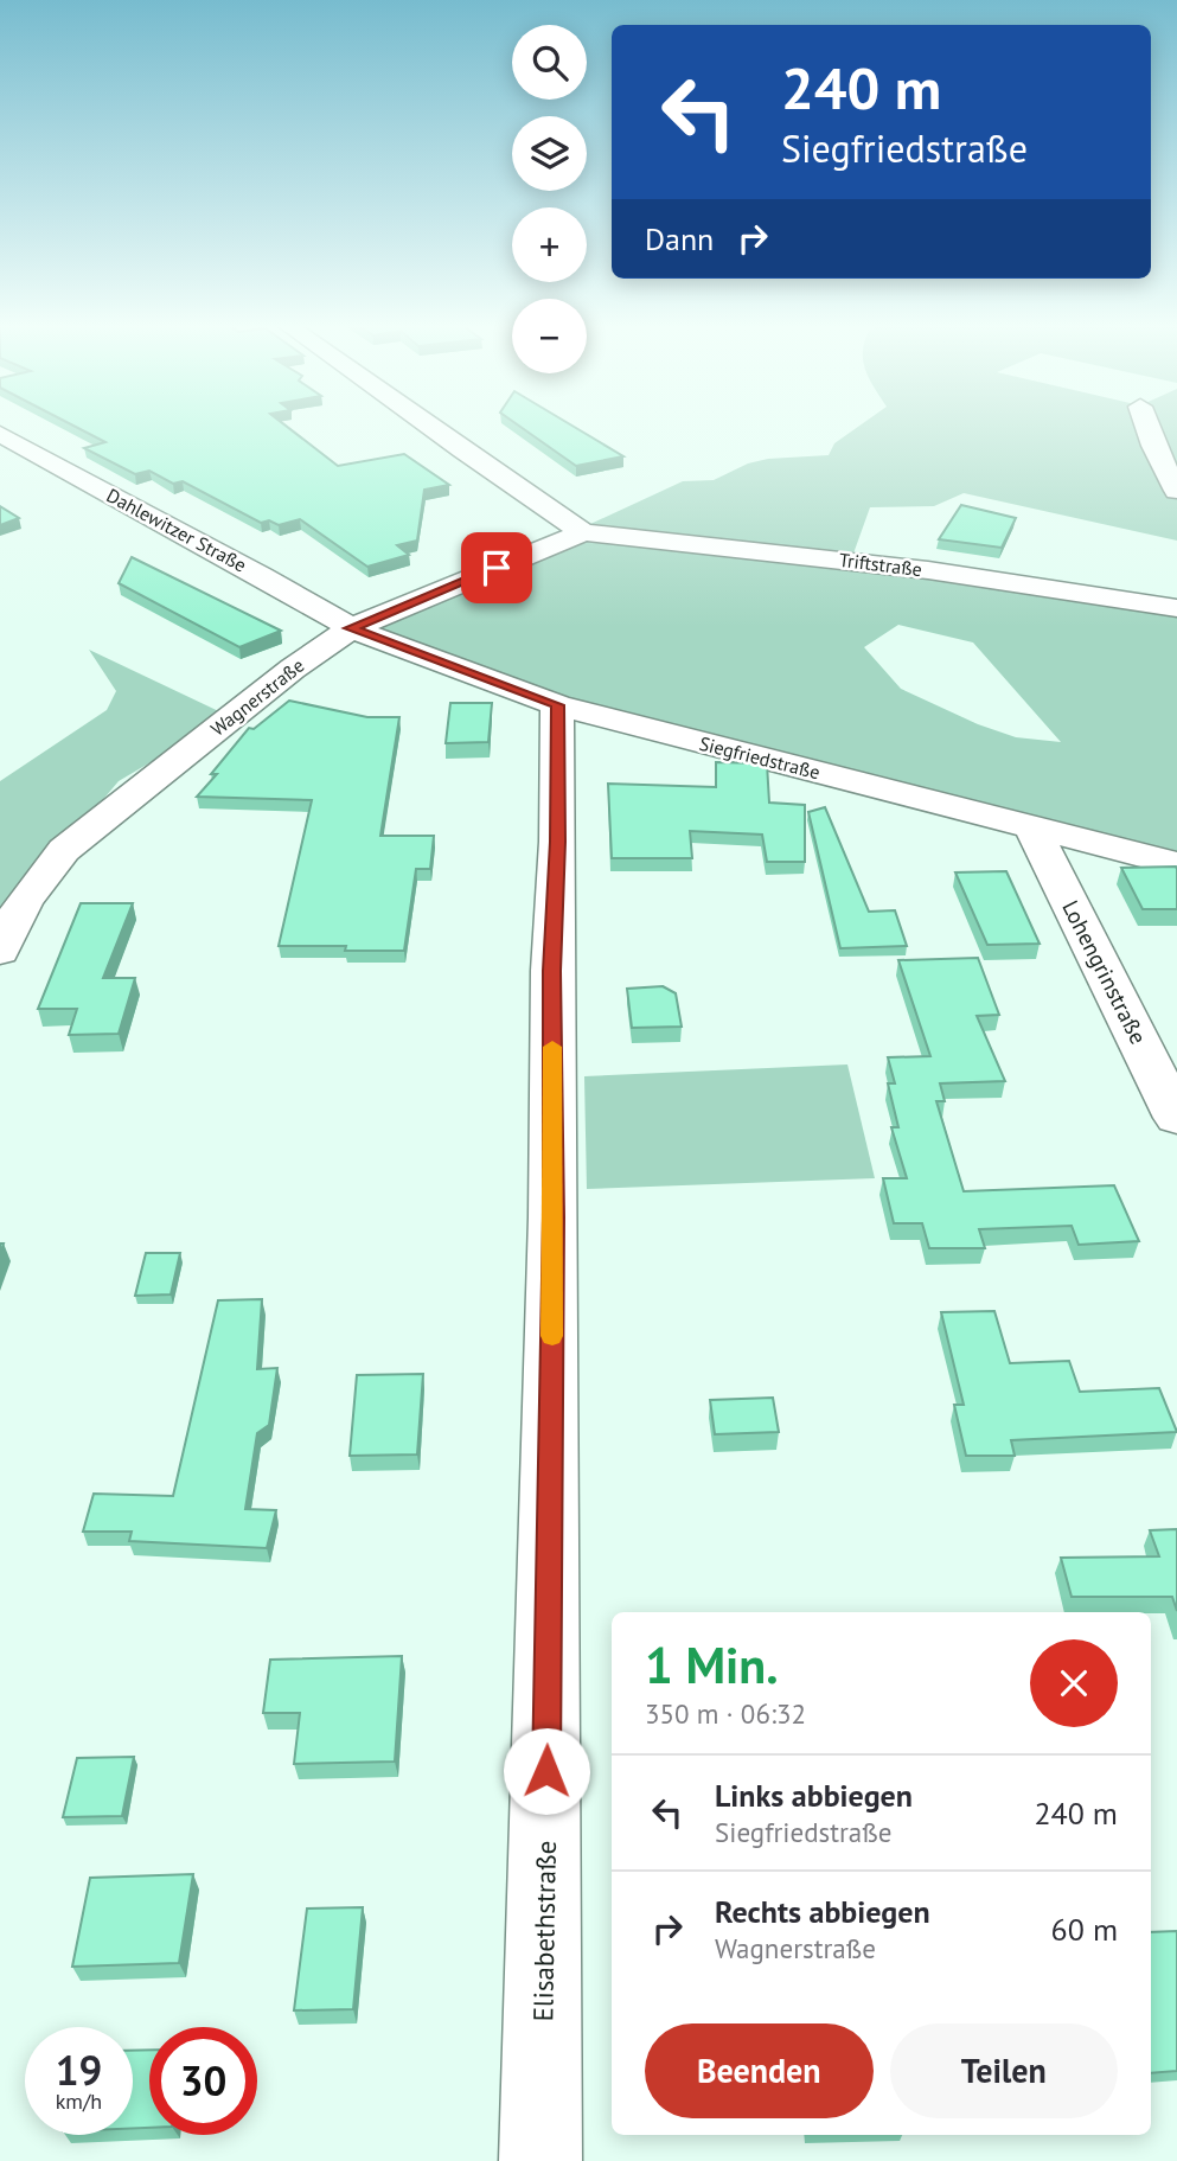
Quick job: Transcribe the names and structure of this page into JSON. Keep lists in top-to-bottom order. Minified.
{"streets":{"street":["Dahlewitzer Straße","Triftstraße","Wagnerstraße","Siegfriedstraße","Lohengrinstraße","Elisabethstraße"]},"crossings":[["Dahlewitzer Straße","Wagnerstraße"],["Dahlewitzer Straße","Siegfriedstraße"],["Triftstraße","Wagnerstraße"],["Wagnerstraße","Siegfriedstraße"],["Siegfriedstraße","Lohengrinstraße"],["Siegfriedstraße","Elisabethstraße"]],"page":{"map_buttons":["+","−"],"turn":["240 m","Siegfriedstraße"],"then":"Dann","heading":["1 Min.","350 m · 06:32"],"list":[{"name":"Links abbiegen","note":"Siegfriedstraße","value":"240 m"},{"name":"Rechts abbiegen","note":"Wagnerstraße","value":"60 m"}],"buttons":["Beenden","Teilen"],"speed":"19 km/h","limit":"30"}}
